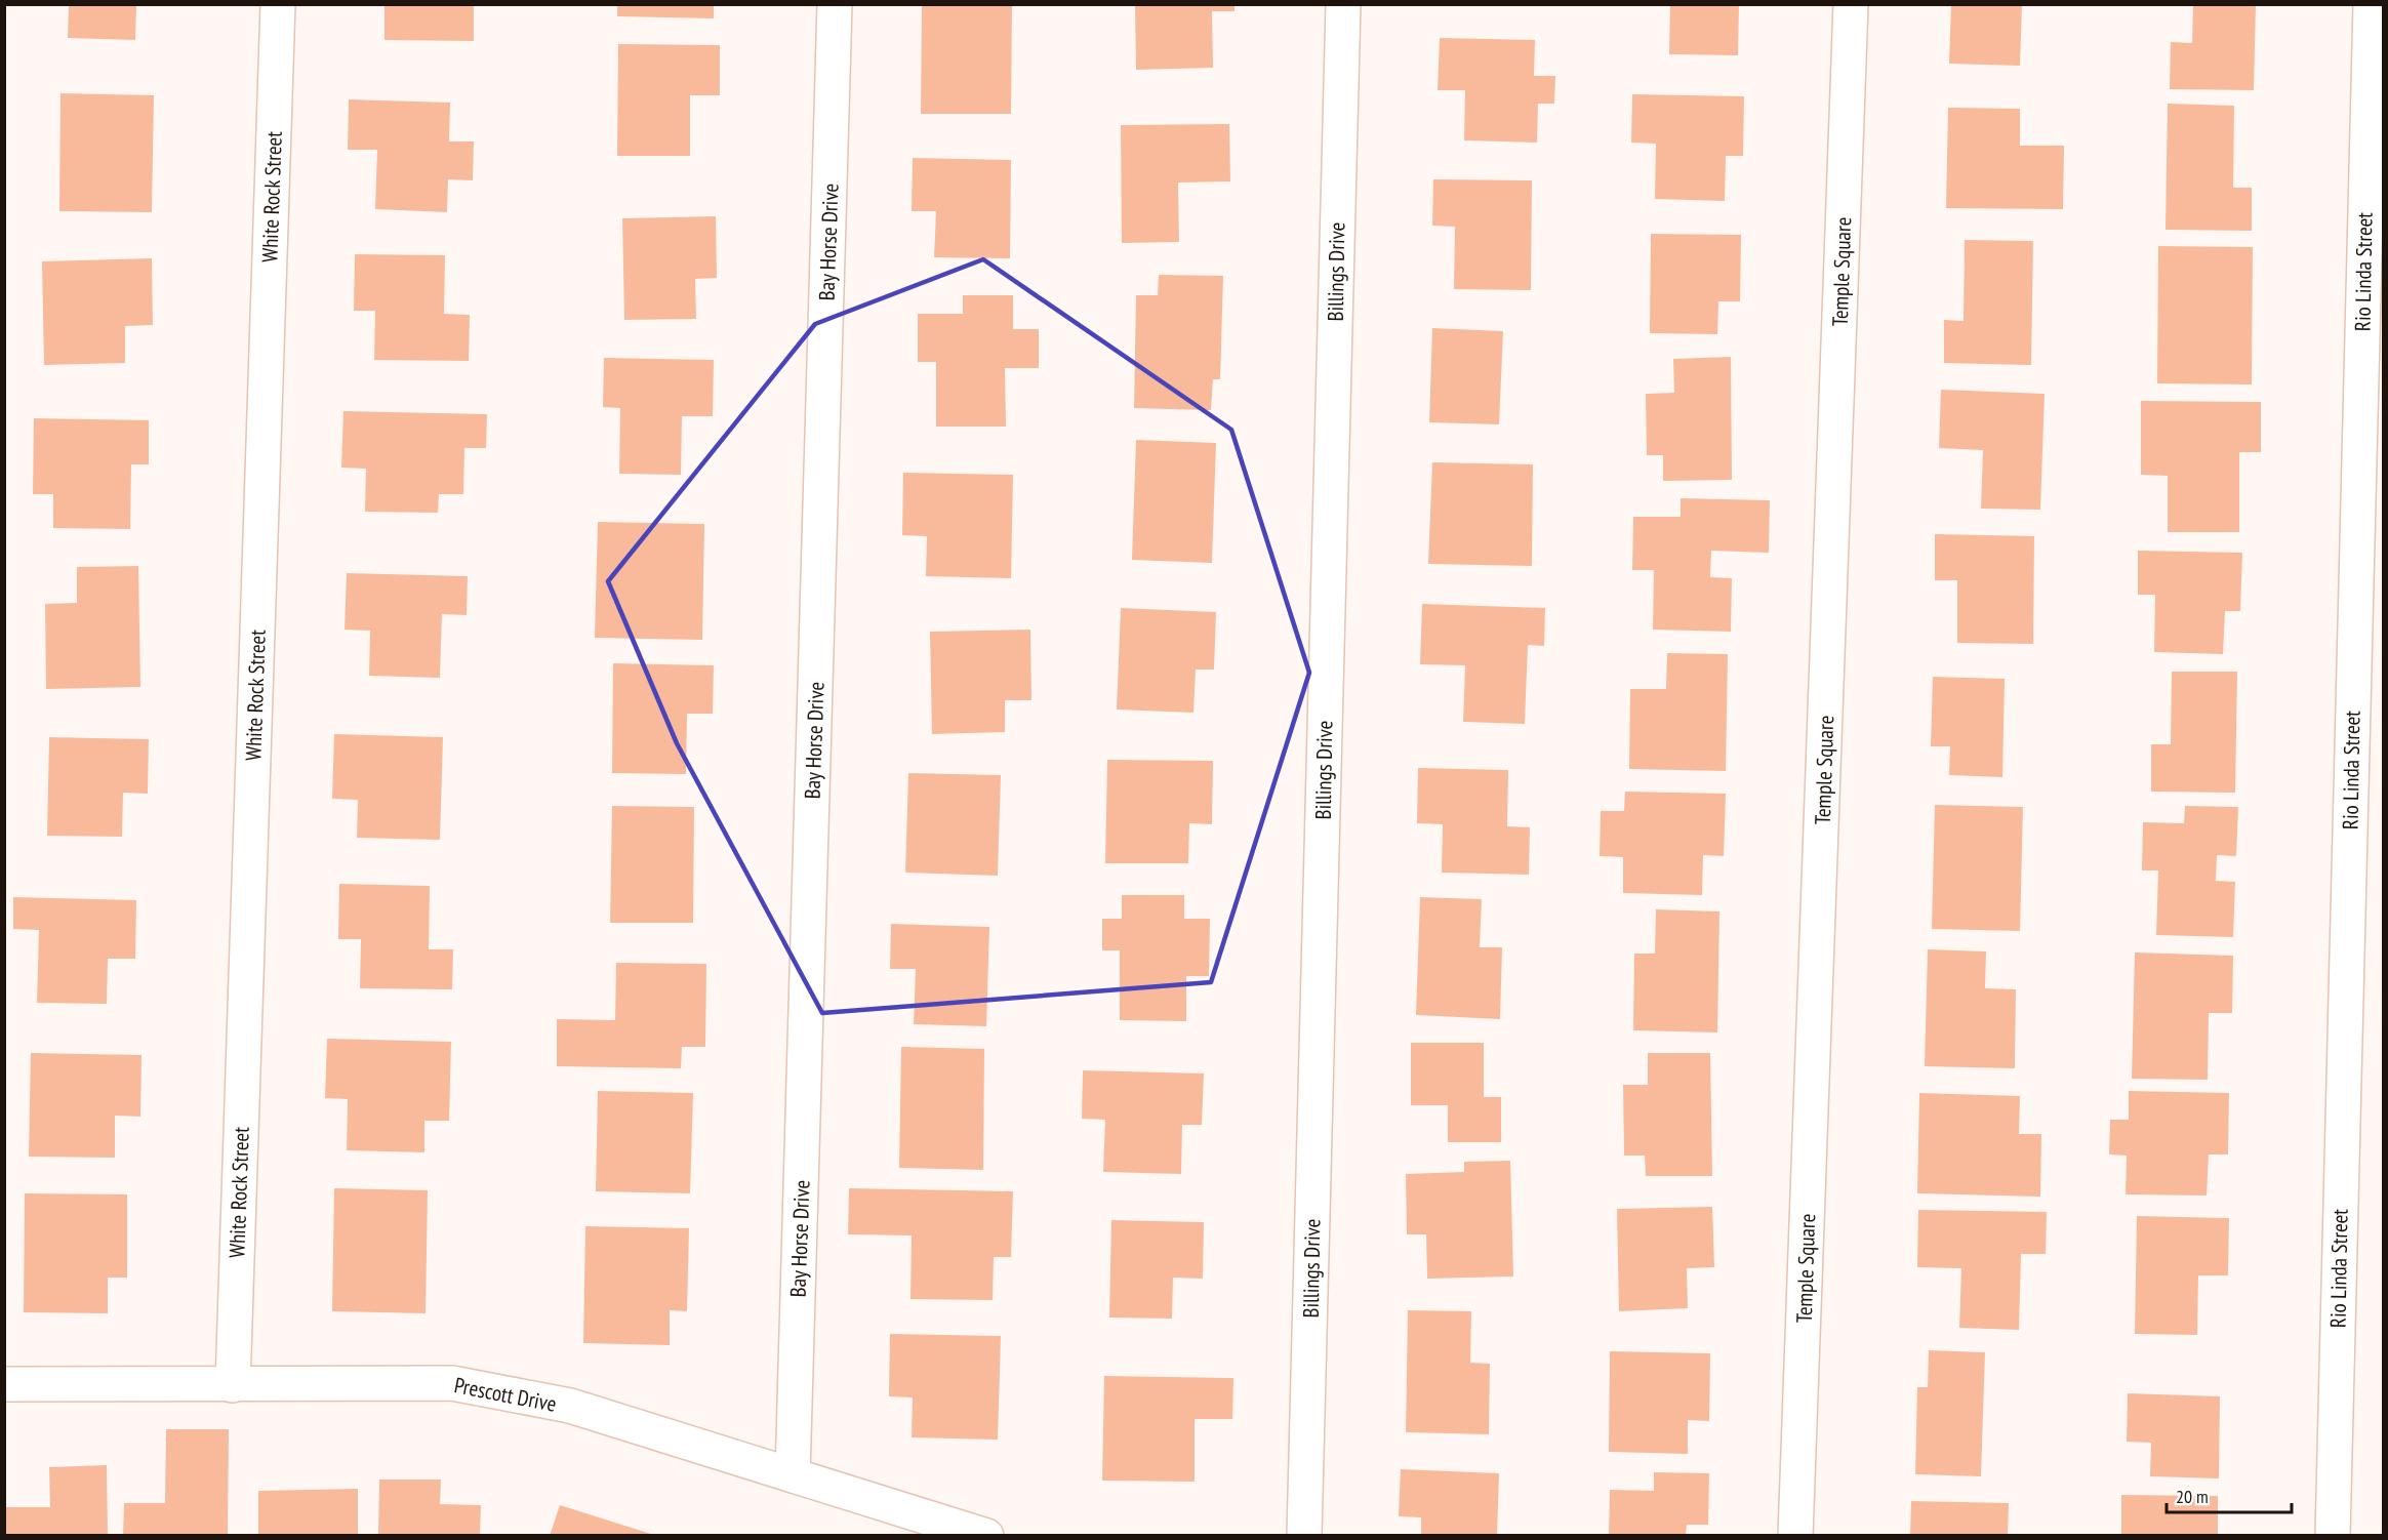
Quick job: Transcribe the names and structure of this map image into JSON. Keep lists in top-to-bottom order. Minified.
{"streets":{"street":["White Rock Street","Bay Horse Drive","Billings Drive","Temple Square","Rio Linda Street","Prescott Drive"]},"crossings":[["White Rock Street","Prescott Drive"],["Bay Horse Drive","Prescott Drive"]],"scale_bar":"20 m"}
